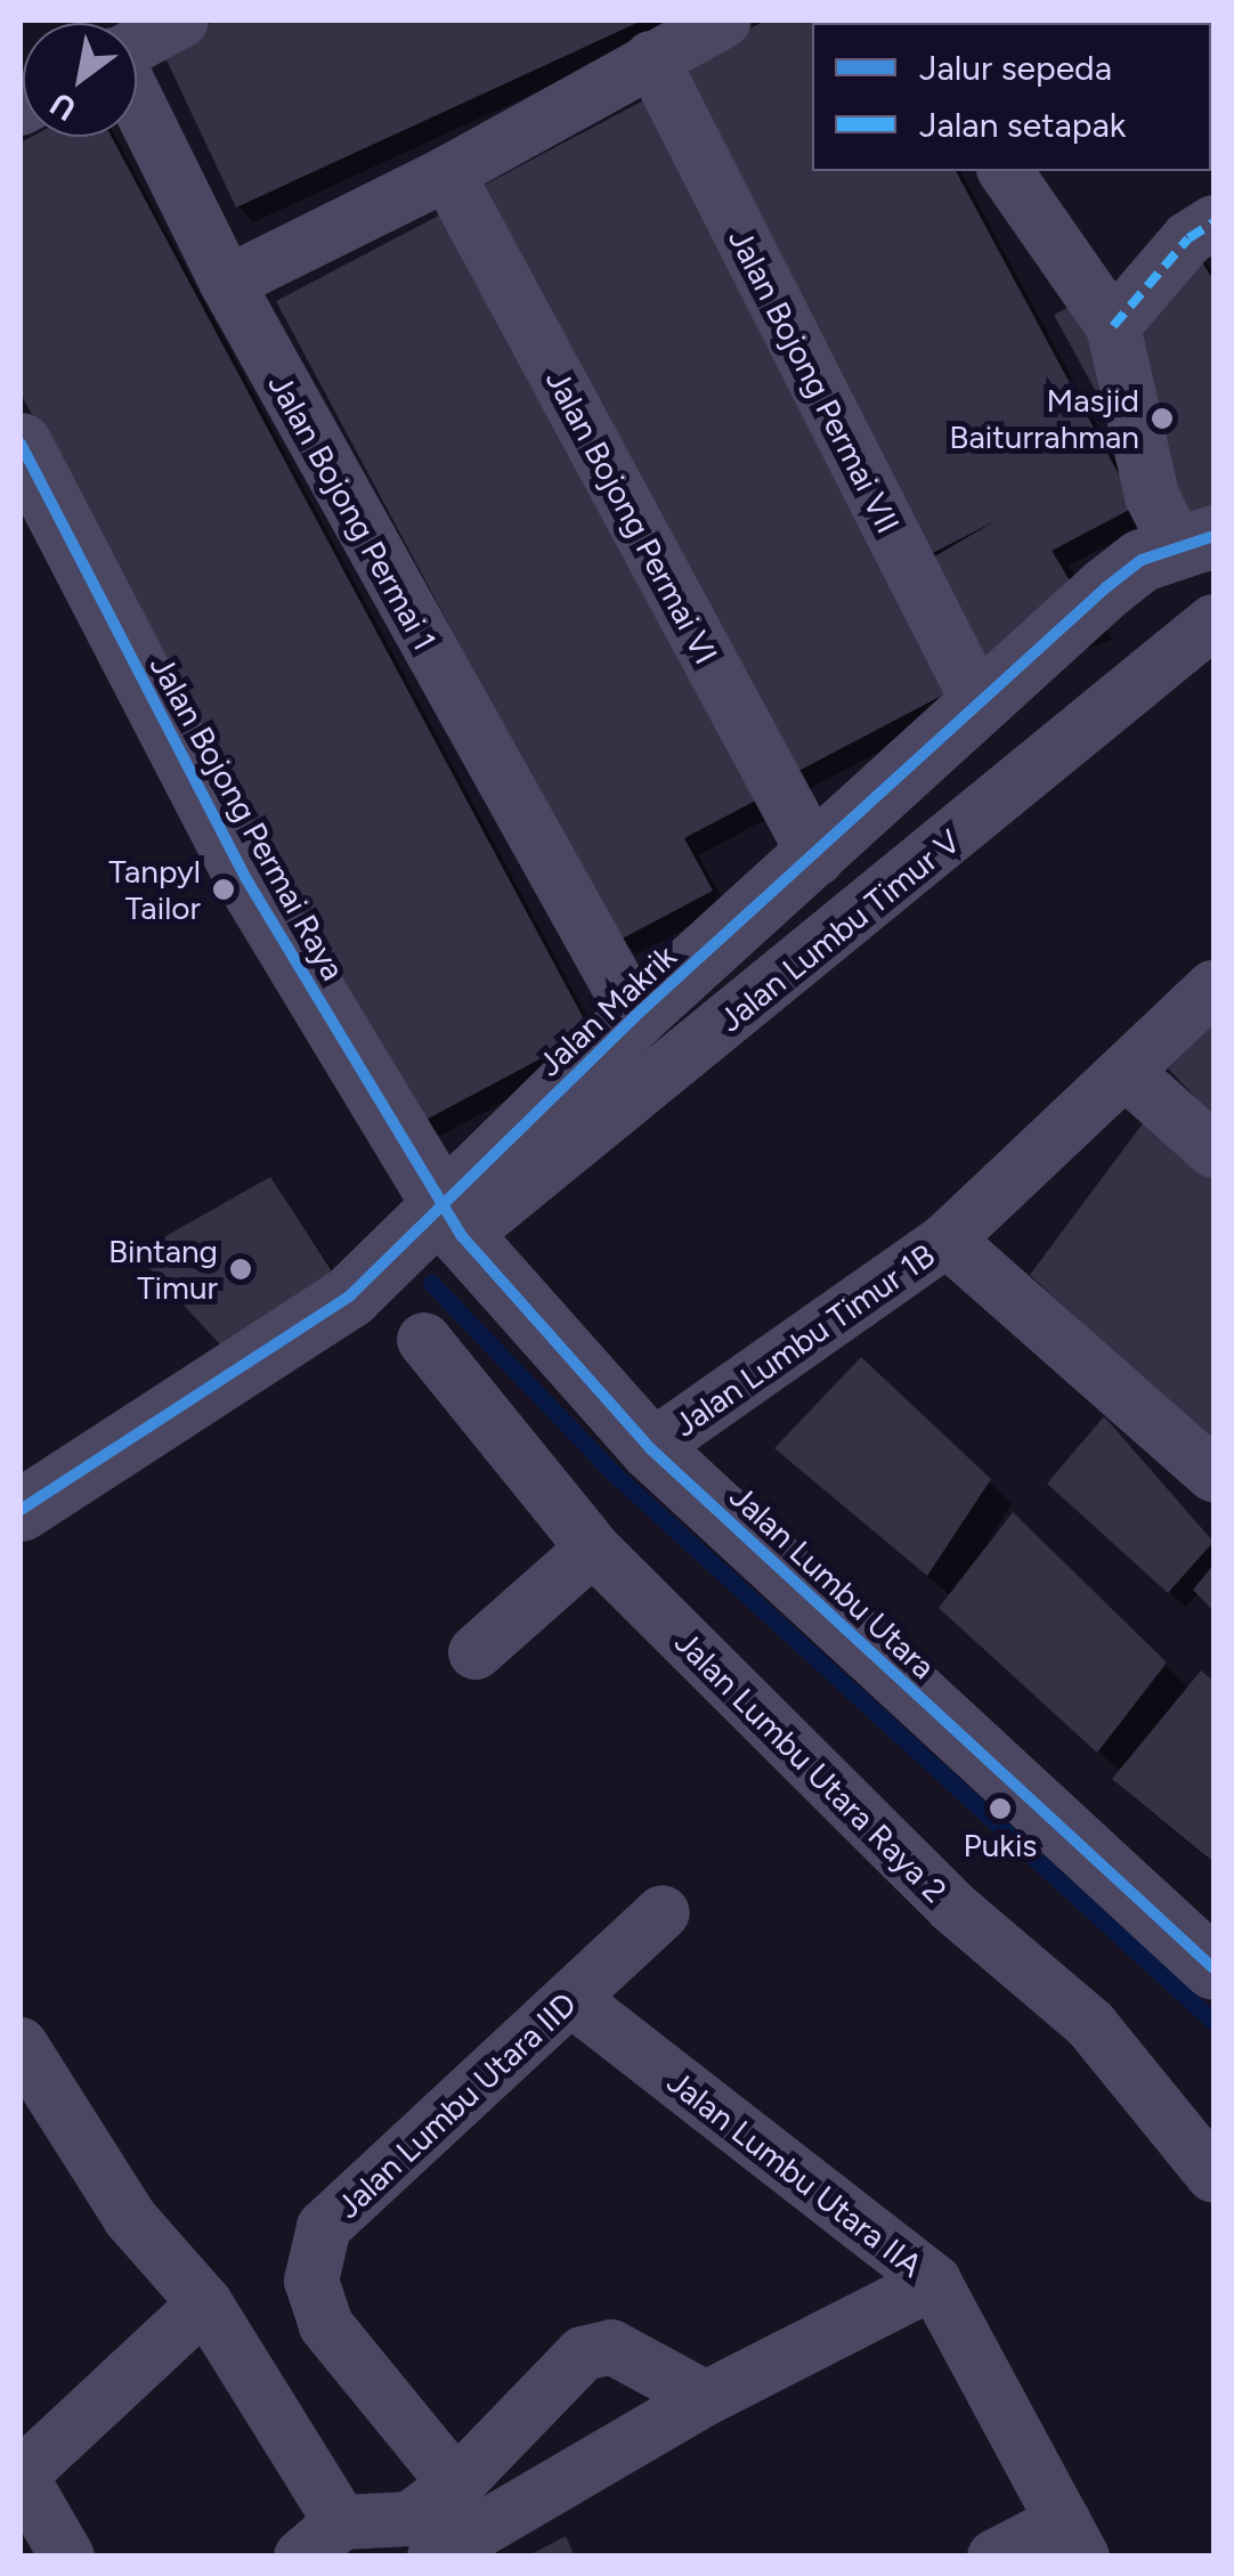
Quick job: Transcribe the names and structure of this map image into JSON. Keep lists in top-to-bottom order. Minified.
{"streets":{"street":["Jalan Bojong Permai VII","Jalan Bojong Permai 1","Jalan Bojong Permai VI","Jalan Bojong Permai Raya","Jalan Lumbu Timur V","Jalan Makrik","Jalan Lumbu Timur 1B","Jalan Lumbu Utara","Jalan Lumbu Utara Raya 2","Jalan Lumbu Utara IID","Jalan Lumbu Utara IIA"]},"crossings":[["Jalan Bojong Permai VII","Jalan Makrik"],["Jalan Bojong Permai 1","Jalan Makrik"],["Jalan Bojong Permai VI","Jalan Makrik"],["Jalan Bojong Permai Raya","Jalan Lumbu Timur V"],["Jalan Bojong Permai Raya","Jalan Makrik"],["Jalan Bojong Permai Raya","Jalan Lumbu Utara"],["Jalan Lumbu Timur V","Jalan Makrik"],["Jalan Lumbu Timur V","Jalan Lumbu Utara"],["Jalan Makrik","Jalan Lumbu Utara"],["Jalan Lumbu Timur 1B","Jalan Lumbu Utara"],["Jalan Lumbu Utara IID","Jalan Lumbu Utara IIA"]],"places":["Masjid Baiturrahman","Tanpyl Tailor","Bintang Timur","Pukis"],"legend":["Jalur sepeda","Jalan setapak"],"north":"bottom left"}
